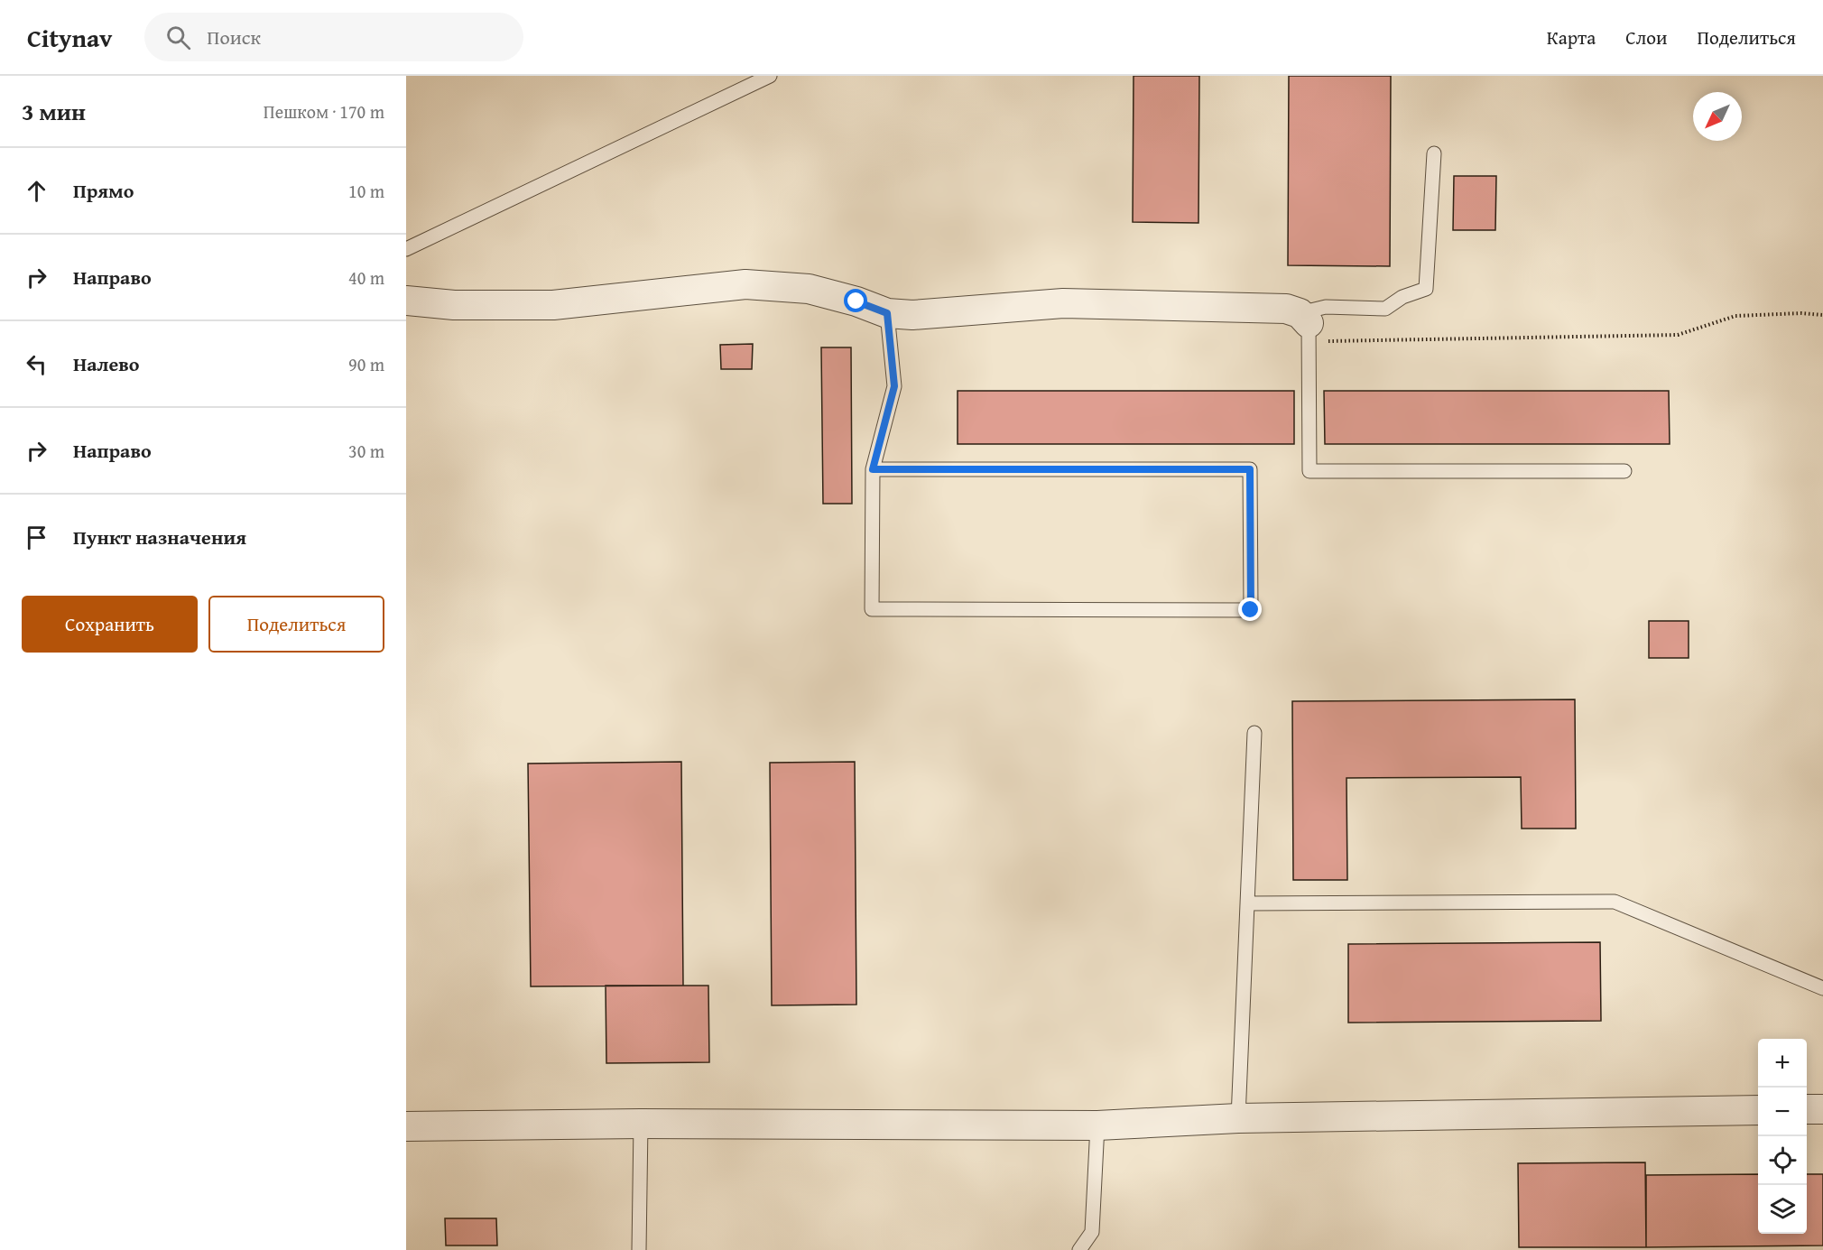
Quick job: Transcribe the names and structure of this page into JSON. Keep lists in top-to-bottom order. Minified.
{"north":"bottom left","page":{"header":"Citynav","search":"Поиск","nav":["Карта","Слои","Поделиться"],"heading":["3 мин","Пешком · 170 m"],"list":[["Прямо","10 m"],["Направо","40 m"],["Налево","90 m"],["Направо","30 m"],"Пункт назначения"],"buttons":["Сохранить","Поделиться"],"map_buttons":["+","−"]}}
